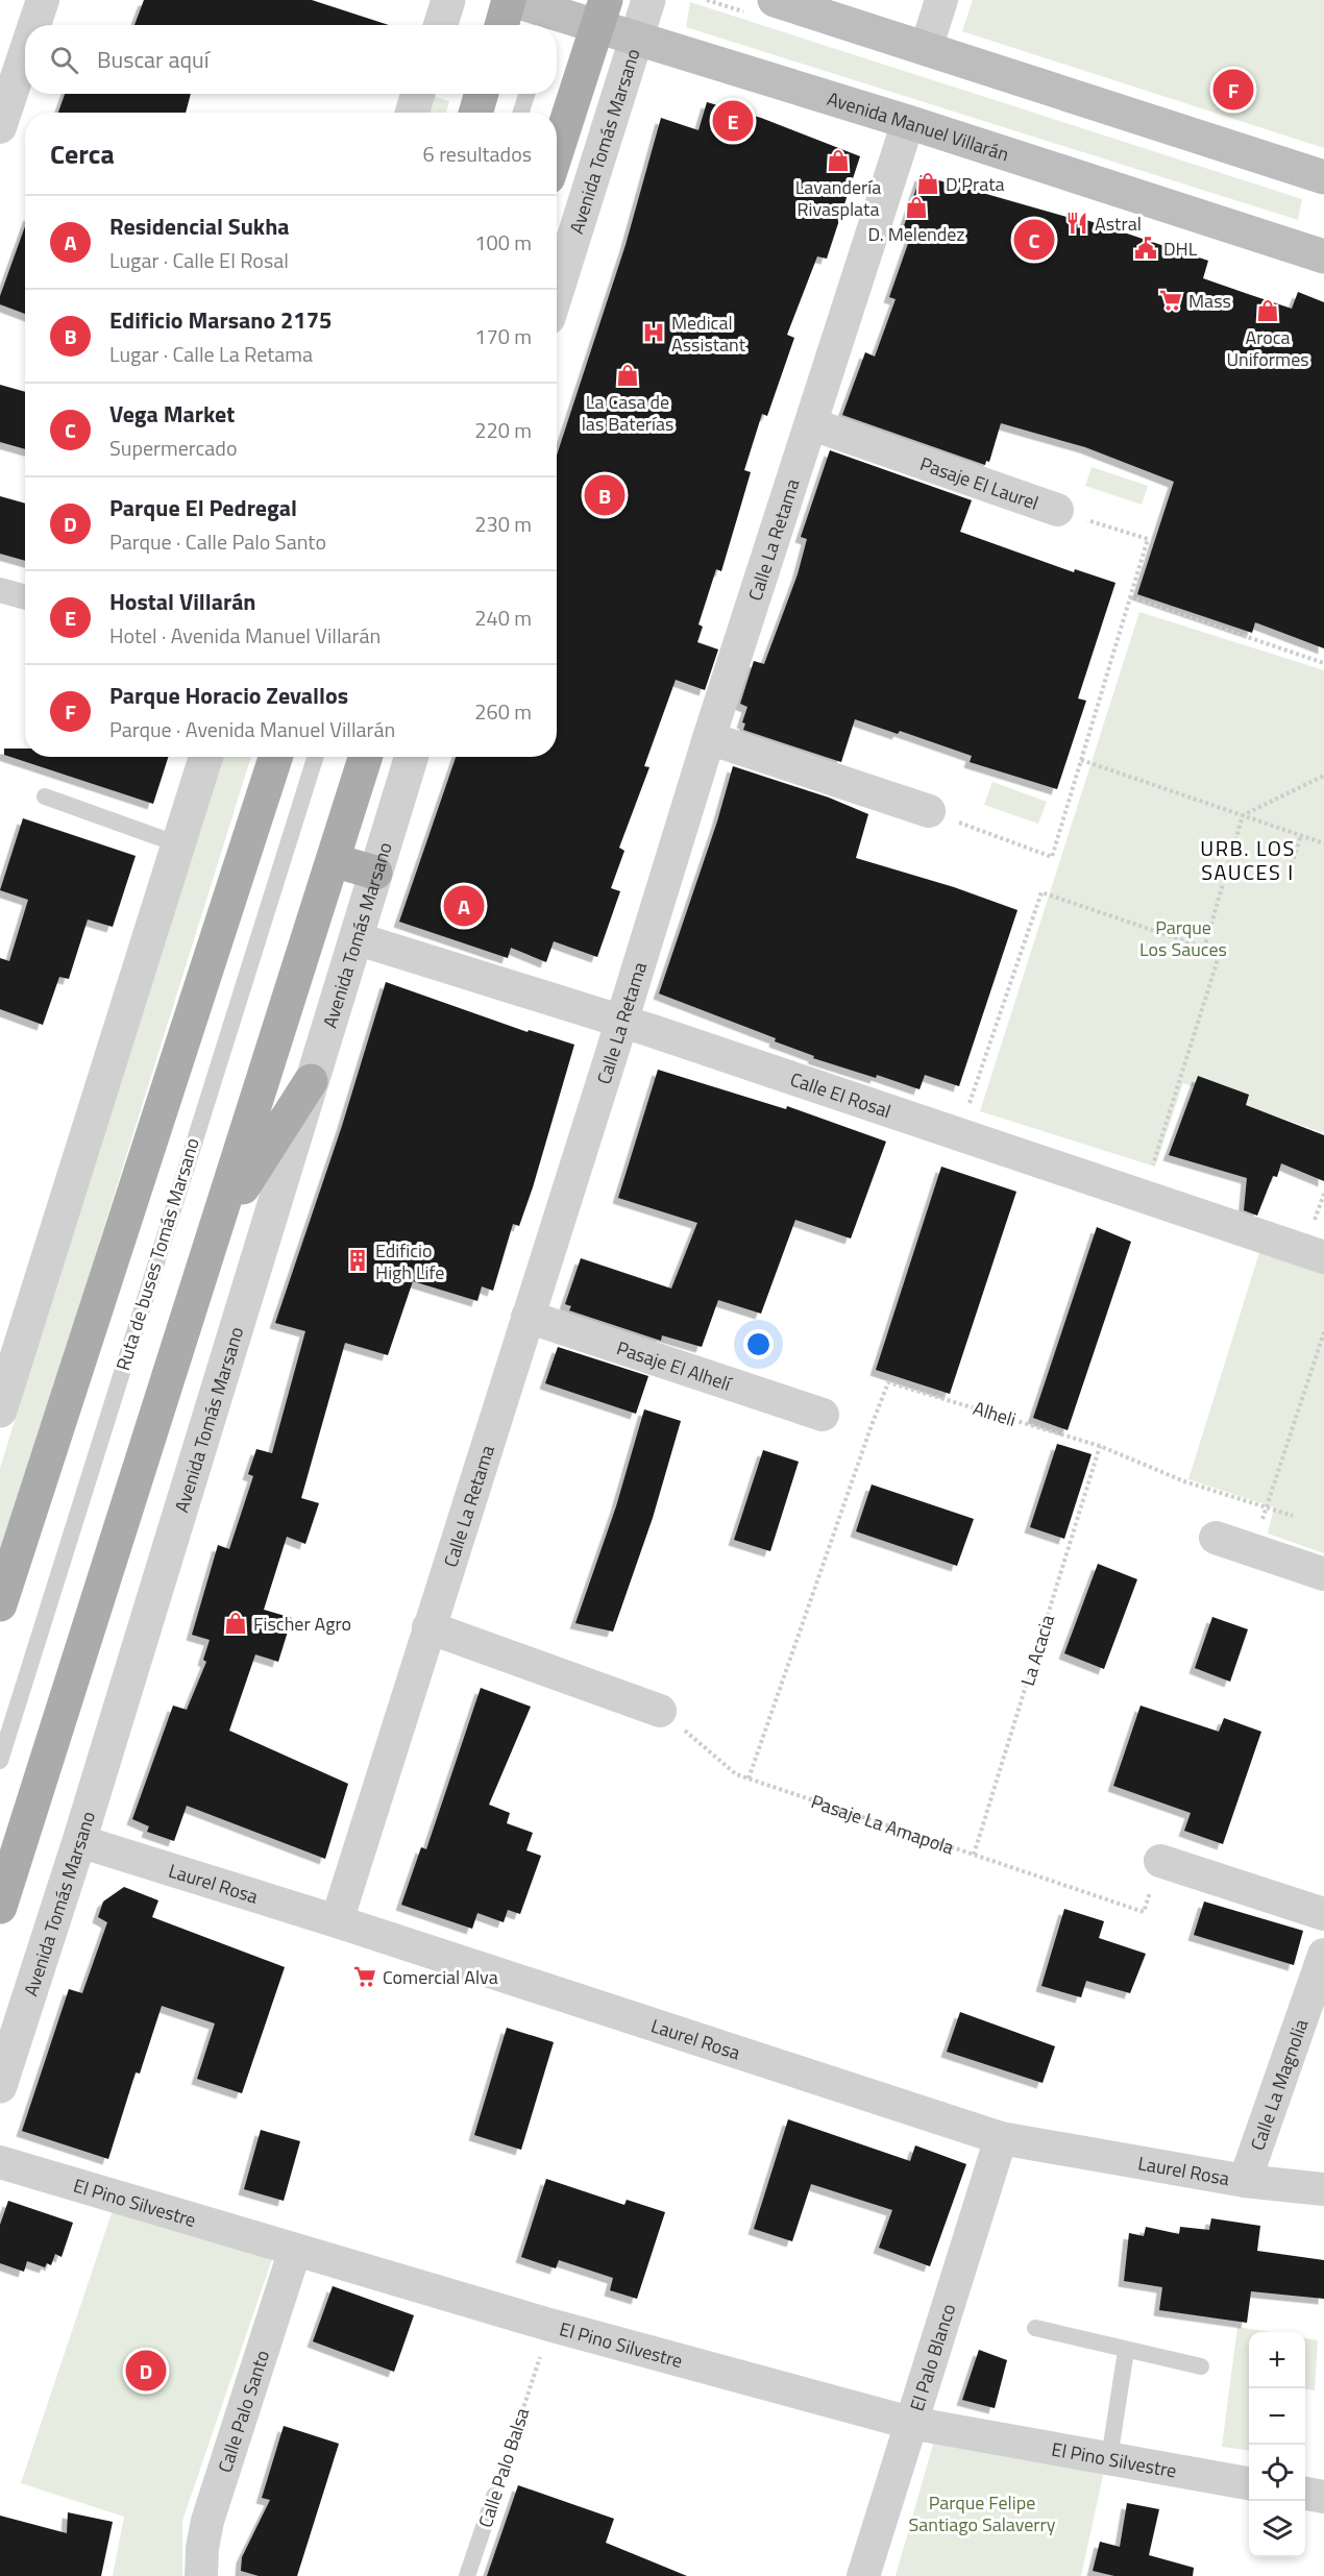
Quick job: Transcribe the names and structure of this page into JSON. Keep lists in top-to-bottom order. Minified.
{"streets":{"main road":["Avenida Manuel Villarán"],"street":["Avenida Tomás Marsano","Pasaje El Laurel","Calle La Retama","Calle El Rosal","Pasaje El Alhelí","Laurel Rosa","Calle La Magnolia","El Pino Silvestre","El Palo Blanco","Calle Palo Santo"],"lane":["Ruta de buses Tomás Marsano","Calle Palo Balsa"],"path":["Alheli","La Acacia","Pasaje La Amapola"]},"crossings":[["Avenida Manuel Villarán","Avenida Tomás Marsano"],["Avenida Manuel Villarán","Calle La Retama"],["Avenida Tomás Marsano","Calle El Rosal"],["Avenida Tomás Marsano","Laurel Rosa"],["Pasaje El Laurel","Calle La Retama"],["Calle La Retama","Calle El Rosal"],["Calle La Retama","Pasaje El Alhelí"],["Calle La Retama","Laurel Rosa"],["Alheli","La Acacia"],["Alheli","Pasaje La Amapola"],["La Acacia","Pasaje La Amapola"],["Laurel Rosa","Calle La Magnolia"],["Laurel Rosa","El Palo Blanco"],["El Pino Silvestre","El Palo Blanco"],["El Pino Silvestre","Calle Palo Santo"]],"districts":["URB. LOS SAUCES I"],"parks":["Parque Los Sauces","Parque Felipe Santiago Salaverry"],"places":{"shop":["Lavandería Rivasplata","D'Prata","D. Melendez","Aroca Uniformes","La Casa de las Baterías","Fischer Agro"],"restaurant":["Astral"],"public building":["DHL"],"supermarket":["Mass","Comercial Alva"],"hospital":["Medical Assistant"],"building":["Edificio High Life"]},"page":{"search":"Buscar aquí","pins":["F","E","C","B","A","D"],"heading":["Cerca","6 resultados"],"list":[{"mark":"A","name":"Residencial Sukha","note":"Lugar · Calle El Rosal","value":"100 m"},{"mark":"B","name":"Edificio Marsano 2175","note":"Lugar · Calle La Retama","value":"170 m"},{"mark":"C","name":"Vega Market","note":"Supermercado","value":"220 m"},{"mark":"D","name":"Parque El Pedregal","note":"Parque · Calle Palo Santo","value":"230 m"},{"mark":"E","name":"Hostal Villarán","note":"Hotel · Avenida Manuel Villarán","value":"240 m"},{"mark":"F","name":"Parque Horacio Zevallos","note":"Parque · Avenida Manuel Villarán","value":"260 m"}],"map_buttons":["+","−"]}}
